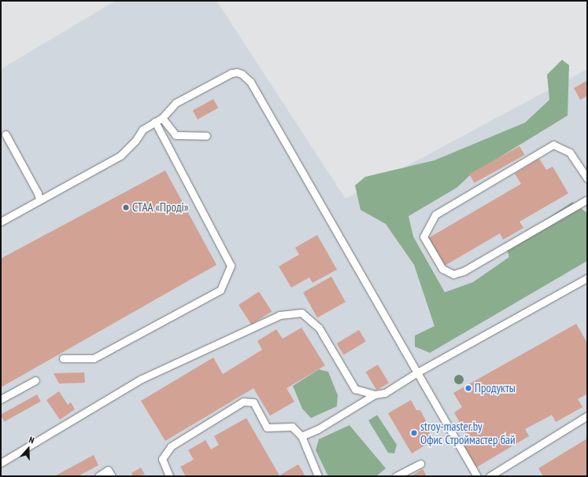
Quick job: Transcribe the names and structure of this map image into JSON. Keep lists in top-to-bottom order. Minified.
{"places":["СТАА «Проді»","Продукты","stroy-master.by Офис Строймастер бай"],"north":"top"}
